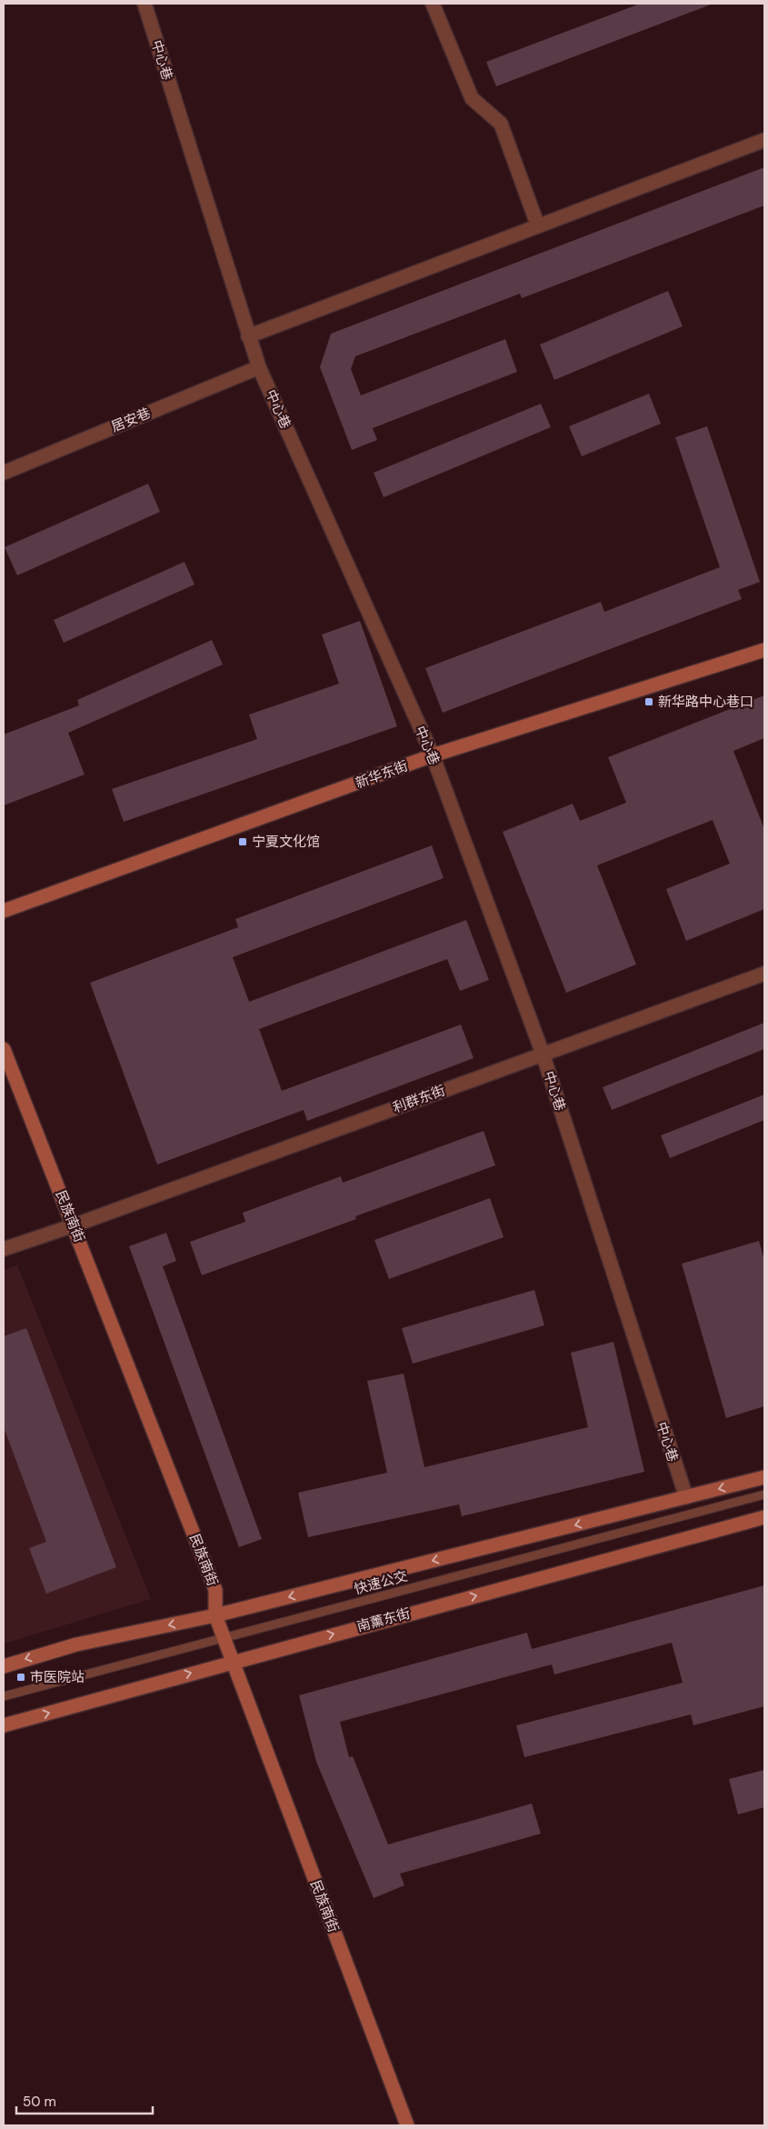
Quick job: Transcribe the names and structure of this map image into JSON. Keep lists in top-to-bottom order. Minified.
{"streets":{"street":["中心巷","居安巷","新华东街","利群东街","民族南街","南薰东街"],"lane":["快速公交"]},"crossings":[["中心巷","居安巷"],["中心巷","新华东街"],["中心巷","利群东街"],["利群东街","民族南街"],["民族南街","快速公交"],["民族南街","南薰东街"]],"places":{"transit":["新华路中心巷口","宁夏文化馆","市医院站"]},"scale_bar":"50 m"}
